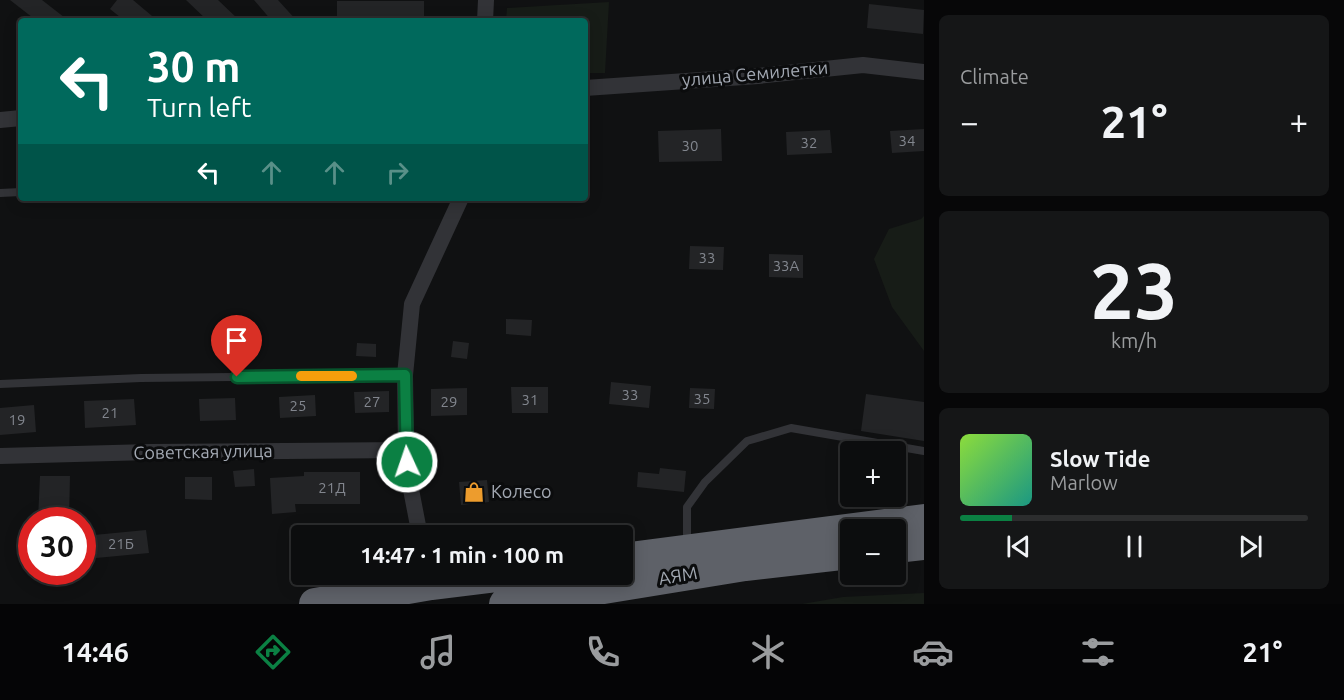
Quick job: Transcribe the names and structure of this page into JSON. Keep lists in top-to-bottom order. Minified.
{"streets":{"highway":["АЯМ"],"street":["улица Семилетки","Советская улица"]},"places":{"shop":["Колесо"]},"house_numbers":["34","32","30","33","33А","33","35","31","27","29","25","21","19","21Д","21Б"],"page":{"tile":["Climate",["23","km/h"]],"turn":["30 m","Turn left"],"heat":["−","21°","+"],"song":["Slow Tide","Marlow"],"map_buttons":["+","−"],"limit":"30","trip":"14:47 · 1 min · 100 m","tabs":["14:46","21°"]}}
